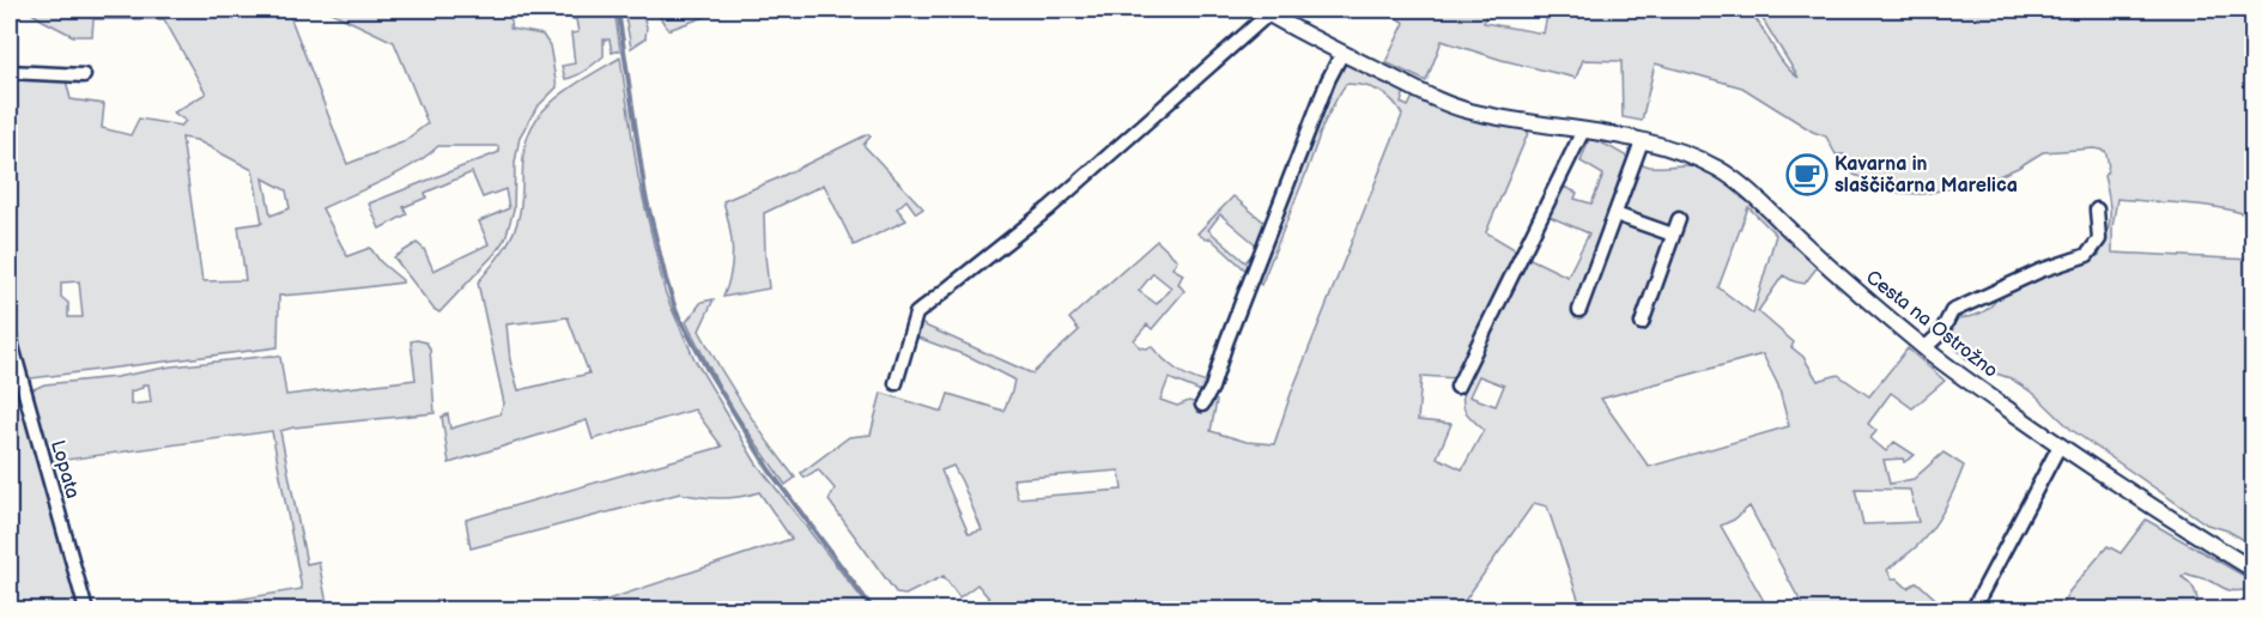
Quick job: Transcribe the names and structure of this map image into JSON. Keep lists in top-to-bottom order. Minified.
{"streets":{"street":["Cesta na Ostrožno","Lopata"]},"places":{"cafe":["Kavarna in slaščičarna Marelica"]}}
